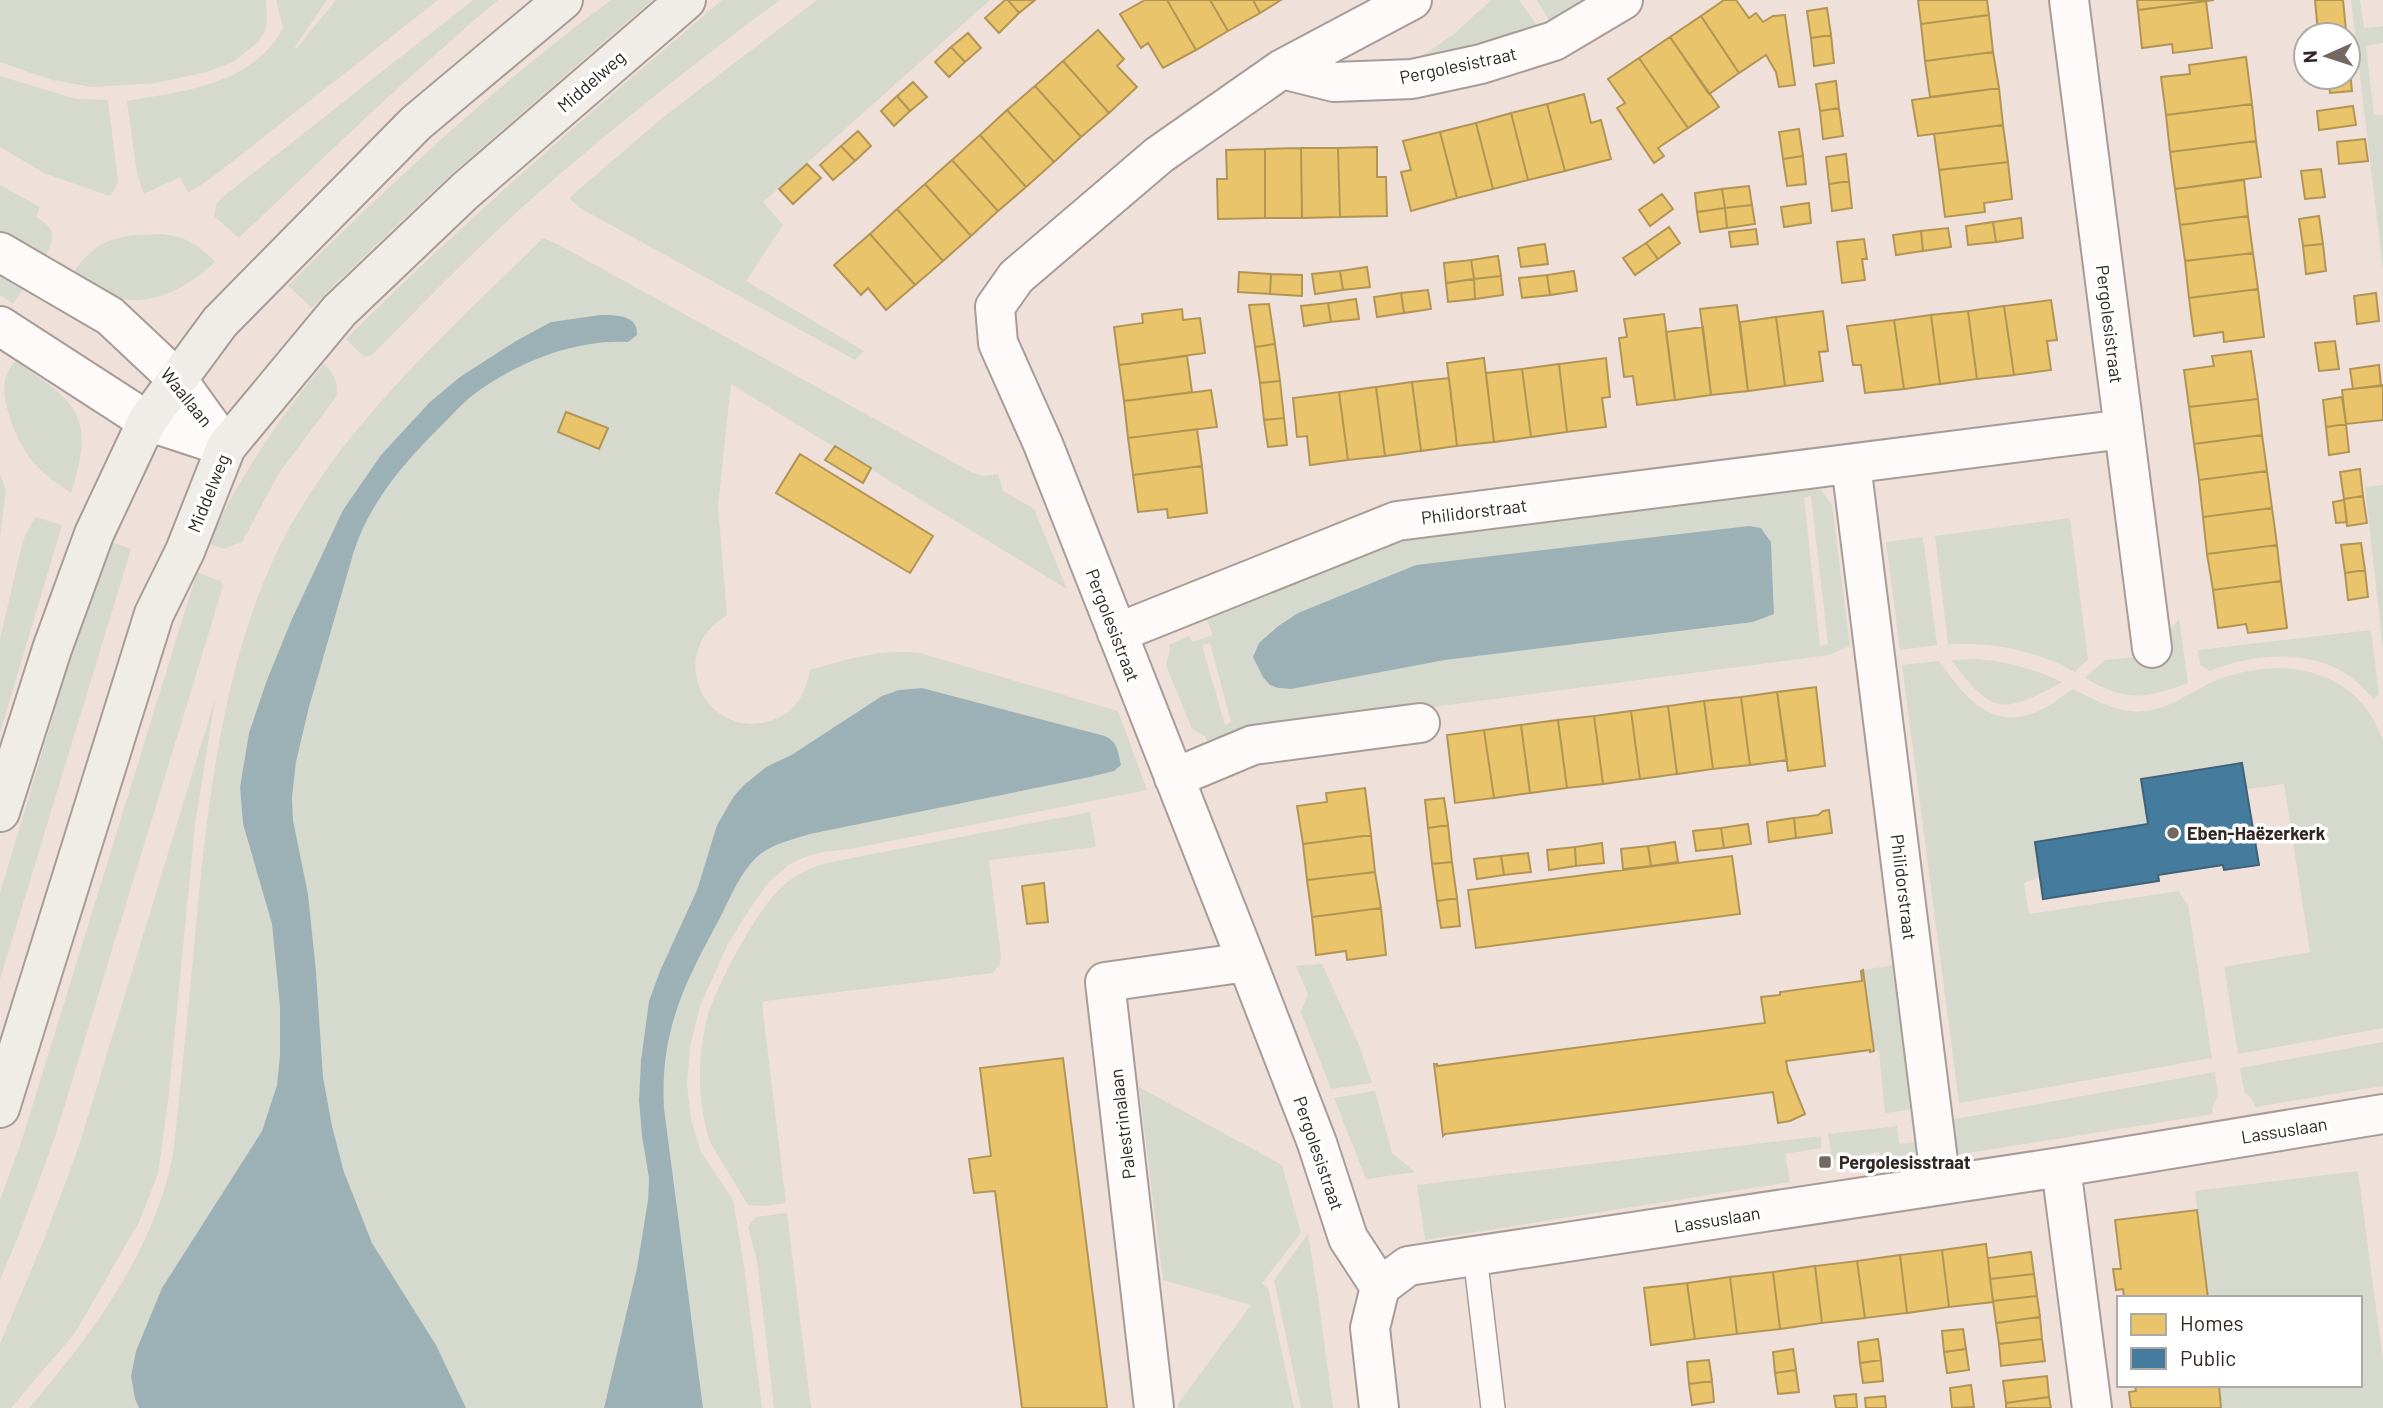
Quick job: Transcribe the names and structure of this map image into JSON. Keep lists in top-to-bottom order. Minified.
{"streets":{"main road":["Middelweg"],"street":["Pergolesistraat","Waallaan","Philidorstraat","Palestrinalaan","Lassuslaan"]},"crossings":[["Pergolesistraat","Philidorstraat"],["Pergolesistraat","Palestrinalaan"],["Pergolesistraat","Lassuslaan"],["Middelweg","Waallaan"],["Philidorstraat","Lassuslaan"]],"places":{"other":["Eben-Haëzerkerk"],"transit":["Pergolesisstraat"]},"legend":["Homes","Public"],"north":"left"}
